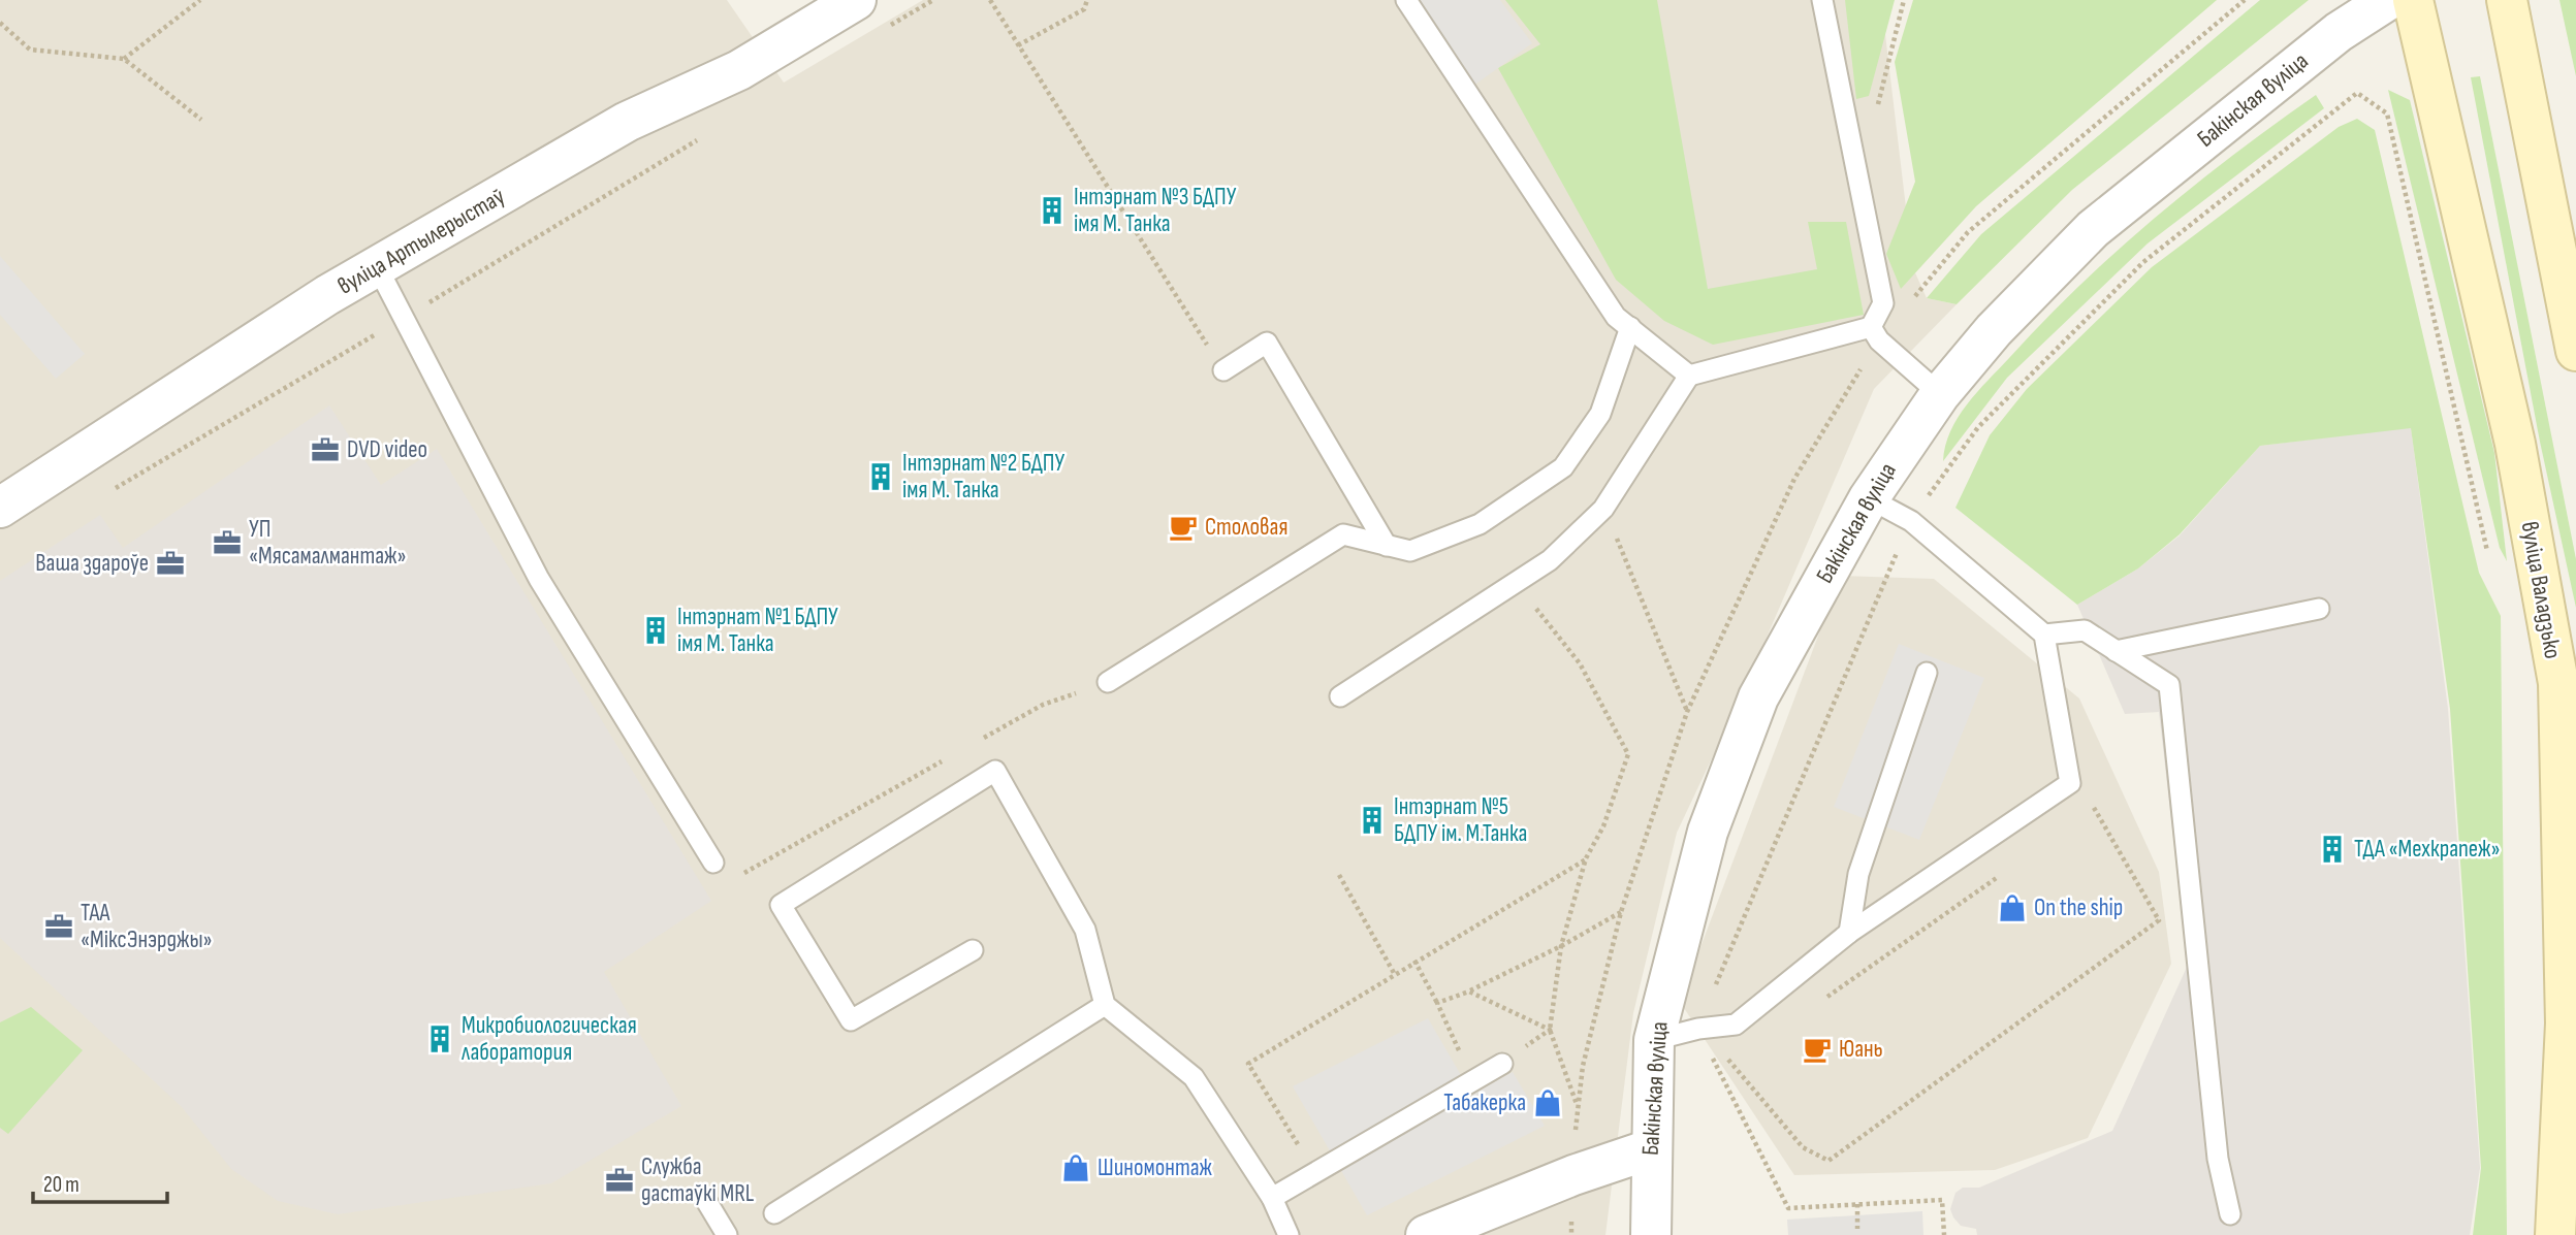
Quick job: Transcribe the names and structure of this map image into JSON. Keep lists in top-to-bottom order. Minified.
{"streets":{"main road":["вуліца Валадзько"],"street":["Бакінская вуліца","вуліца Артылерыстаў"]},"places":{"building":["Інтэрнат №3 БДПУ імя М. Танка","Інтэрнат №2 БДПУ імя М. Танка","Інтэрнат №1 БДПУ імя М. Танка","Інтэрнат №5 БДПУ ім. М.Танка","ТДА «Мехкрапеж»","Микробиологическая лаборатория"],"office":["DVD video","УП «Мясамалмантаж»","Ваша здароўе","ТАА «МіксЭнэрджы»","Служба дастаўкі MRL"],"cafe":["Столовая","Юань"],"shop":["On the ship","Табакерка","Шиномонтаж"]},"scale_bar":"20 m"}
